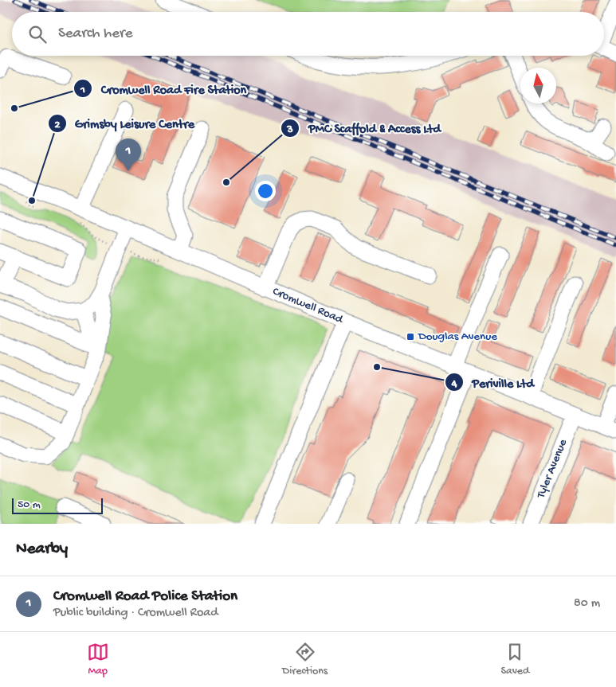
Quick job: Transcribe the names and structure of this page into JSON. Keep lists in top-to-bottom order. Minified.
{"streets":{"street":["Cromwell Road","Tyler Avenue"]},"crossings":[["Cromwell Road","Tyler Avenue"]],"places":{"other":["Cromwell Road Fire Station","PMC Scaffold & Access Ltd","Grimsby Leisure Centre","Periville Ltd"],"transit":["Douglas Avenue"]},"scale_bar":"50 m","north":"top","page":{"search":"Search here","pins":"1","scale":"50 m","heading":"Nearby","list":[{"mark":"1","name":"Cromwell Road Police Station","note":"Public building · Cromwell Road","value":"80 m"}],"nav":["Map","Directions","Saved"]}}
